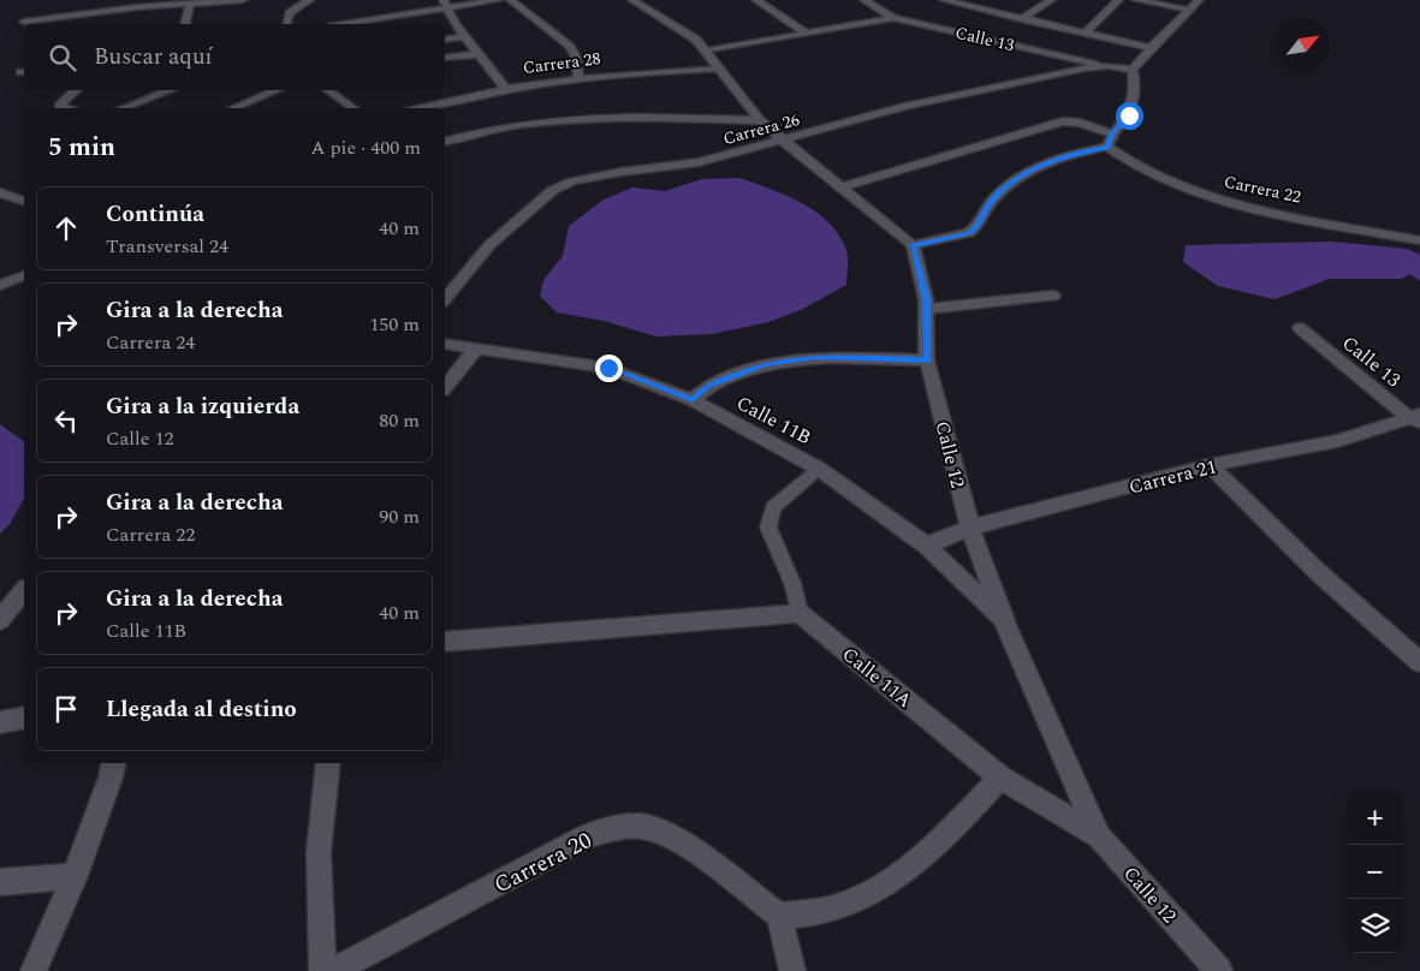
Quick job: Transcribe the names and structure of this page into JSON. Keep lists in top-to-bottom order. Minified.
{"streets":{"street":["Calle 13","Carrera 28","Carrera 26","Carrera 22","Calle 11B","Calle 12","Carrera 21","Calle 11A","Carrera 20"]},"crossings":[["Calle 13","Carrera 26"],["Calle 13","Carrera 21"],["Calle 11B","Calle 12"],["Calle 11B","Carrera 21"],["Calle 12","Carrera 21"],["Calle 12","Calle 11A"]],"north":"top right","page":{"search":"Buscar aquí","heading":["5 min","A pie · 400 m"],"list":[["Continúa","Transversal 24","40 m"],["Gira a la derecha","Carrera 24","150 m"],["Gira a la izquierda","Calle 12","80 m"],["Gira a la derecha","Carrera 22","90 m"],["Gira a la derecha","Calle 11B","40 m"],"Llegada al destino"],"map_buttons":["+","−"]}}
